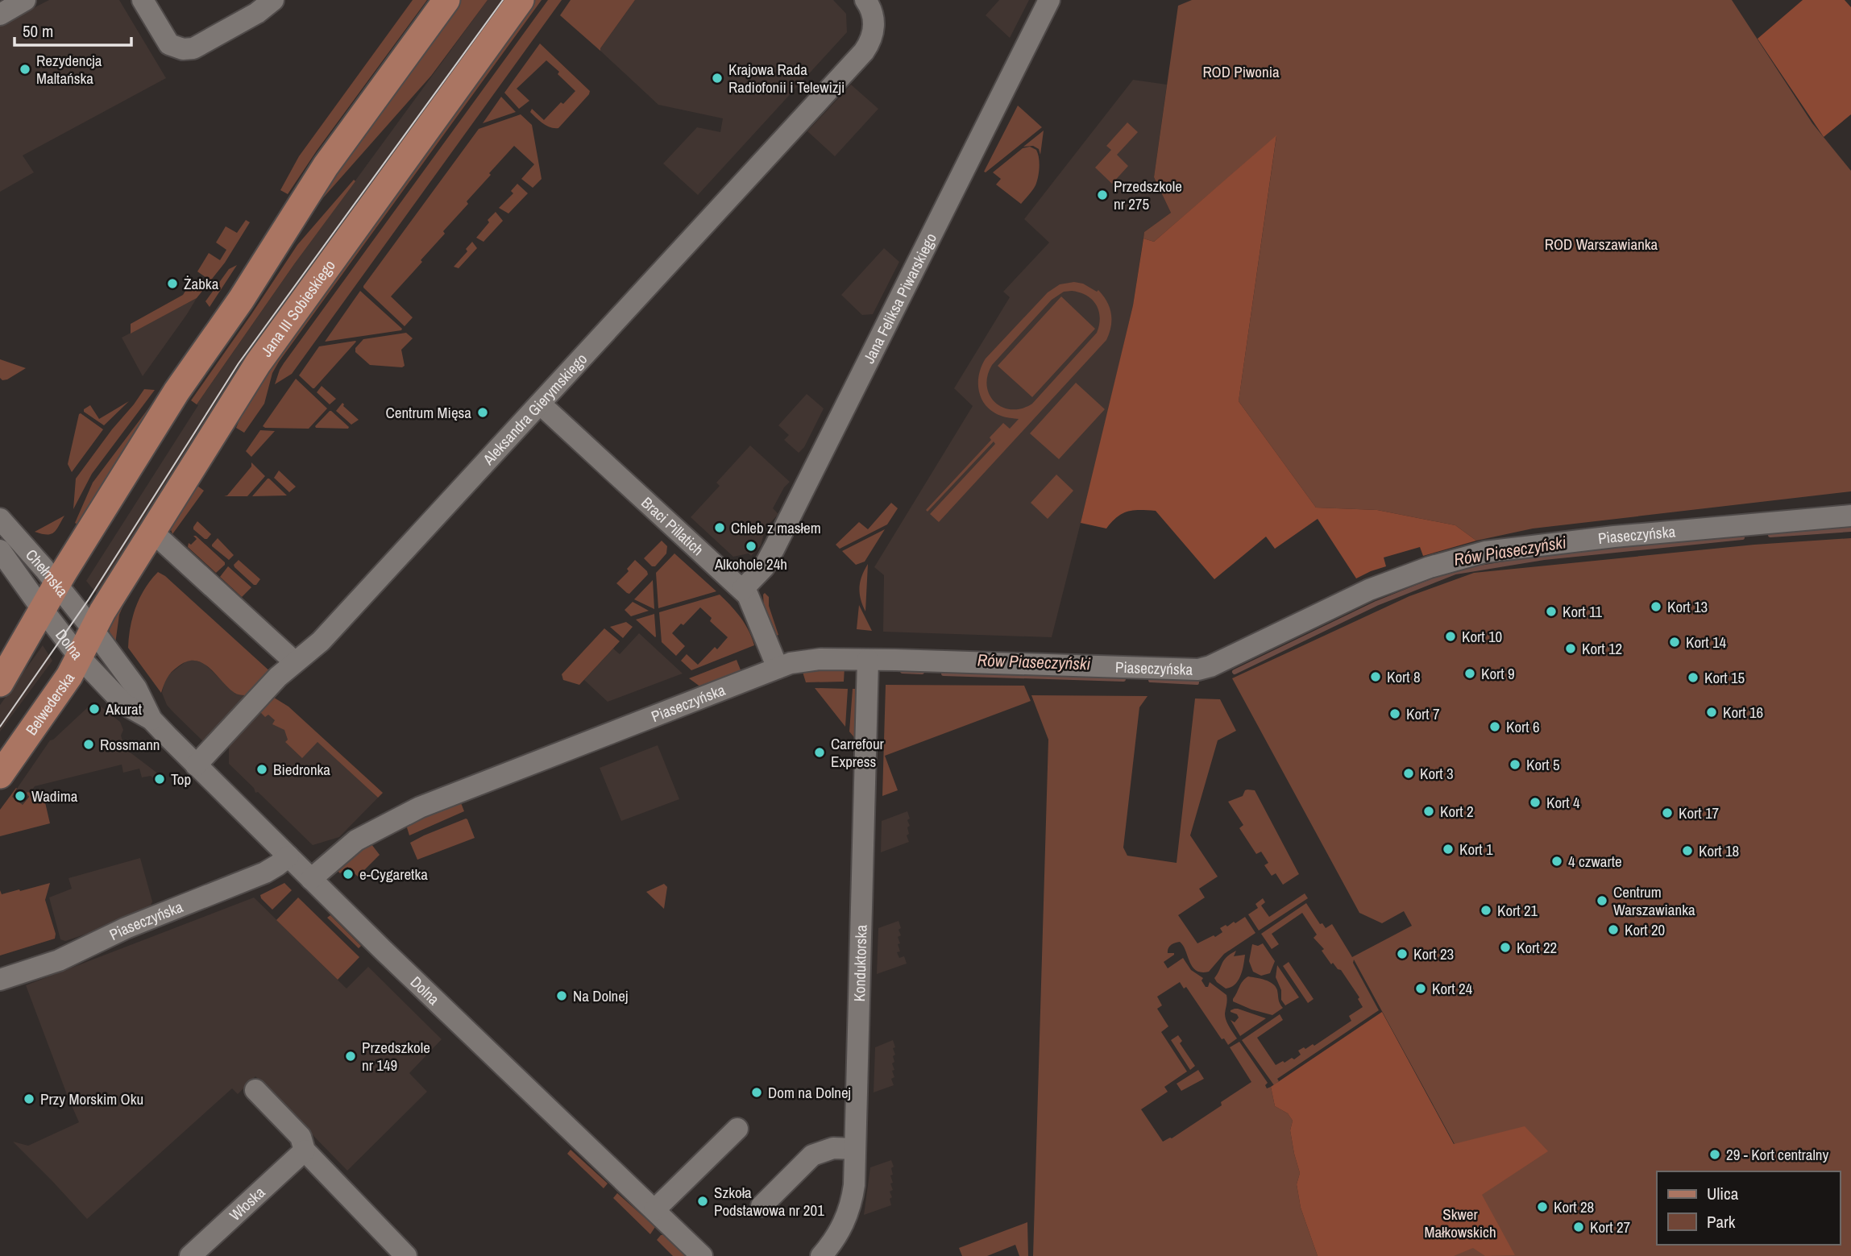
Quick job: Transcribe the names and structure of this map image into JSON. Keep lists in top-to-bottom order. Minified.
{"streets":{"main road":["Jana III Sobieskiego","Belwederska"],"street":["Jana Feliksa Piwarskiego","Aleksandra Gierymskiego","Braci Pillatich","Piaseczyńska","Chełmska","Dolna","Konduktorska","Włoska"]},"crossings":[["Jana Feliksa Piwarskiego","Braci Pillatich"],["Jana III Sobieskiego","Chełmska"],["Jana III Sobieskiego","Dolna"],["Jana III Sobieskiego","Belwederska"],["Aleksandra Gierymskiego","Braci Pillatich"],["Aleksandra Gierymskiego","Dolna"],["Braci Pillatich","Piaseczyńska"],["Piaseczyńska","Dolna"],["Piaseczyńska","Konduktorska"],["Chełmska","Dolna"],["Chełmska","Belwederska"],["Dolna","Belwederska"]],"water":["Rów Piaseczyński"],"parks":["ROD Piwonia","ROD Warszawianka","Skwer Małkowskich"],"places":["Rezydencja Maltańska","Krajowa Rada Radiofonii i Telewizji","Przedszkole nr 275","Żabka","Centrum Mięsa","Chleb z masłem","Alkohole 24h","Kort 13","Kort 11","Kort 10","Kort 14","Kort 12","Kort 9","Kort 8","Kort 15","Akurat","Kort 16","Kort 7","Kort 6","Rossmann","Carrefour Express","Kort 5","Biedronka","Kort 3","Top","Wadima","Kort 4","Kort 2","Kort 17","Kort 1","Kort 18","4 czwarte","e-Cygaretka","Centrum Warszawianka","Kort 21","Kort 20","Kort 22","Kort 23","Kort 24","Na Dolnej","Przedszkole nr 149","Dom na Dolnej","Przy Morskim Oku","29 - Kort centralny","Szkoła Podstawowa nr 201","Kort 28","Kort 27"],"legend":["Ulica","Park"],"scale_bar":"50 m"}
